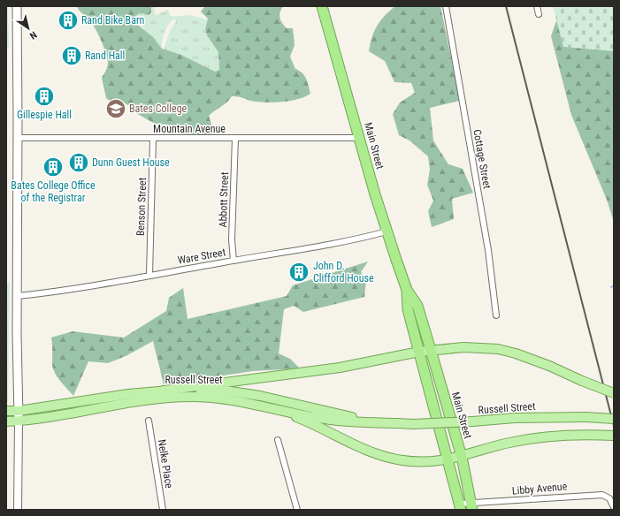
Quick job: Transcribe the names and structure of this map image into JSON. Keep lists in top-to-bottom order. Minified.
{"streets":{"highway":["Main Street"],"main road":["Russell Street"],"street":["Mountain Avenue","Cottage Street","Abbott Street","Benson Street","Ware Street","Nelke Place","Libby Avenue"]},"crossings":[["Mountain Avenue","Main Street"],["Mountain Avenue","Abbott Street"],["Mountain Avenue","Benson Street"],["Main Street","Ware Street"],["Main Street","Libby Avenue"],["Abbott Street","Ware Street"],["Benson Street","Ware Street"]],"places":{"building":["Rand Bike Barn","Rand Hall","Gillespie Hall","Dunn Guest House","Bates College Office of the Registrar","John D. Clifford House"],"school or university":["Bates College"]},"north":"bottom right"}
